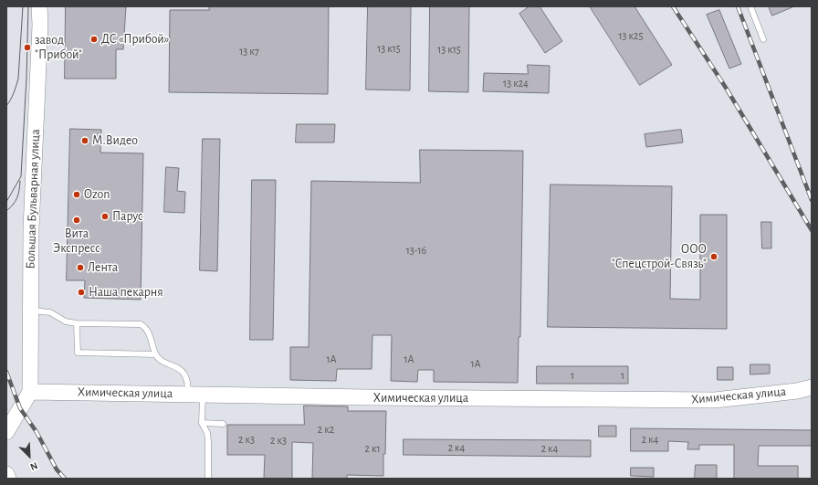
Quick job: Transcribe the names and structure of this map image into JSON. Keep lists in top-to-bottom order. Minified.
{"streets":{"street":["Большая Бульварная улица","Химическая улица"]},"crossings":[["Большая Бульварная улица","Химическая улица"]],"places":["ДC «Прибой»","завод \"Прибой\"","М.Видео","Ozon","Парус","Вита Экспресс","ООО \"Спецстрой-Связь\"","Лента","Наша пекарня"],"house_numbers":["13 к25","13 к15","13 к15","13 к7","13 к24","13-16","1А","1А","1А","1","1","2 к2","2 к3","2 к4","2 к3","2 к4","2 к1","2 к4"],"north":"bottom right"}
